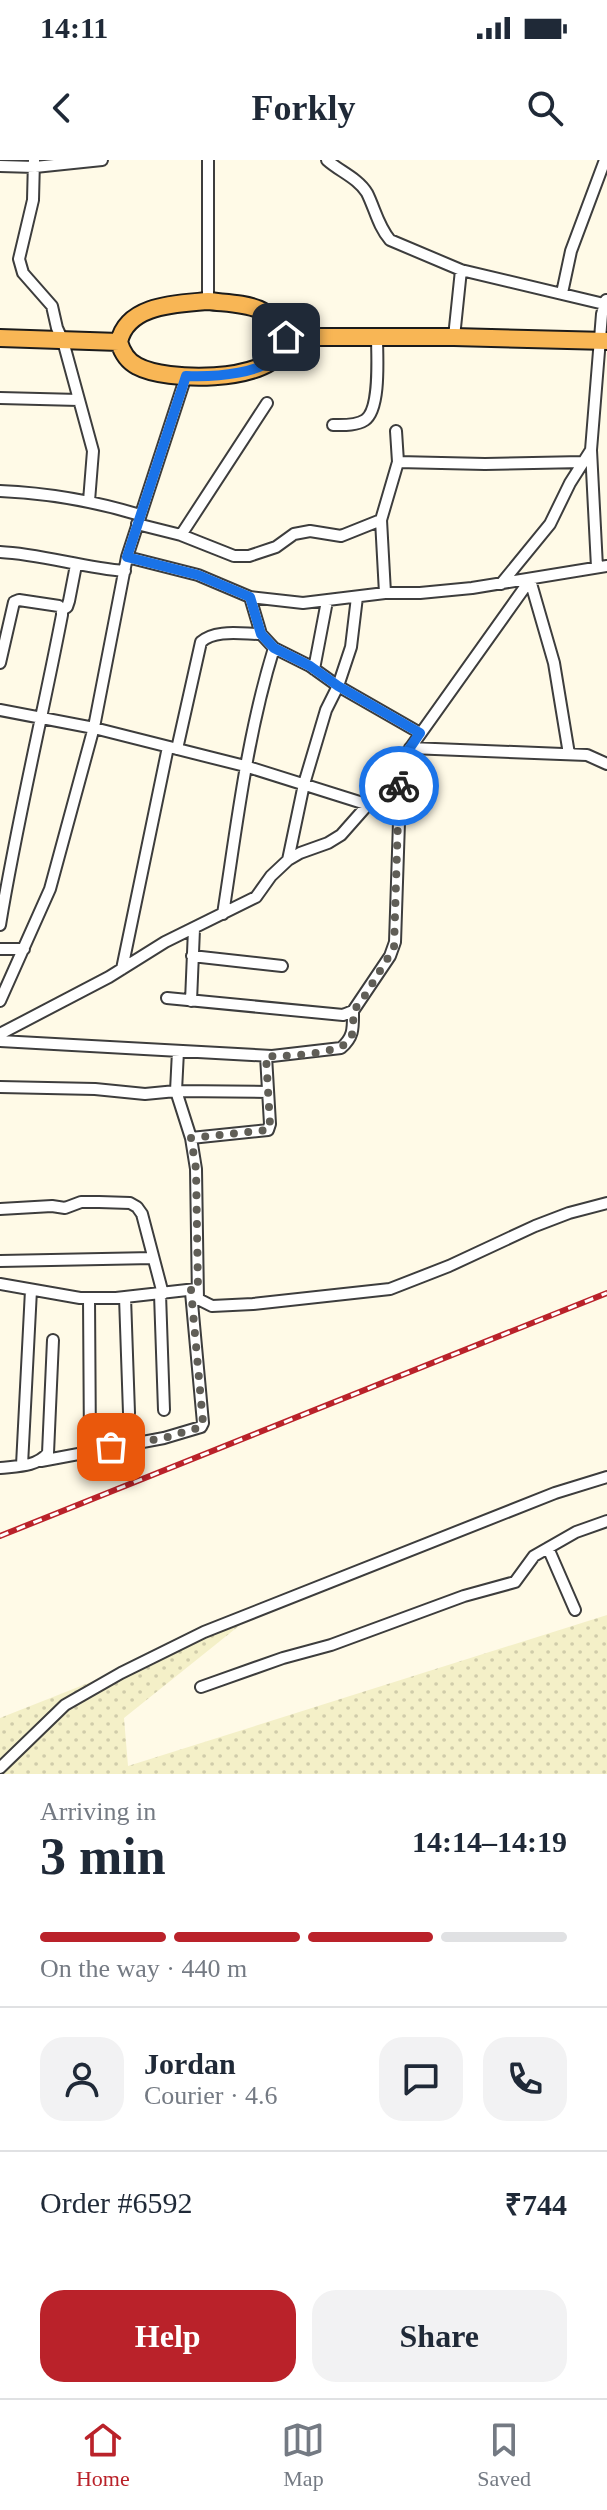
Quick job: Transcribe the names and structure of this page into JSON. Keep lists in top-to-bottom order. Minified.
{"page":{"status":"14:11","header":"Forkly","heading":["3 min","Arriving in","14:14–14:19"],"panel":["Jordan","Courier · 4.6","Order #6592","₹744"],"bar":"On the way · 440 m","buttons":["Help","Share"],"tabs":["Home","Map","Saved"]}}
